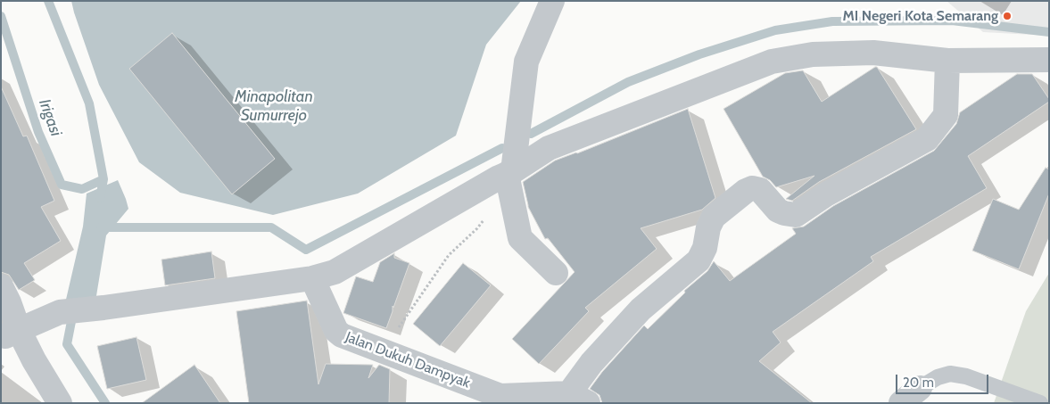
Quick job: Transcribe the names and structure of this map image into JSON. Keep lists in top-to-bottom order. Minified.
{"streets":{"street":["Jalan Dukuh Dampyak"]},"water":["Minapolitan Sumurrejo","Irigasi"],"places":["MI Negeri Kota Semarang"],"scale_bar":"20 m"}
